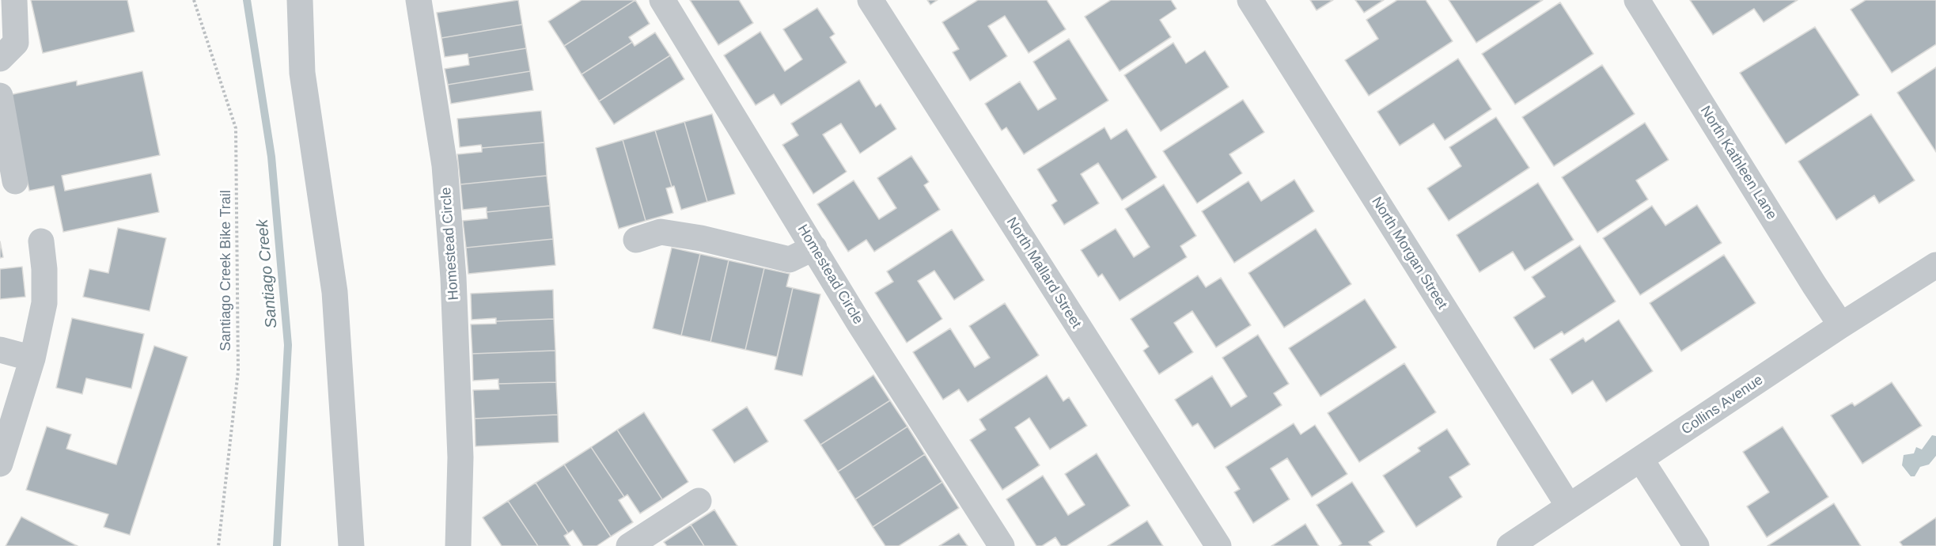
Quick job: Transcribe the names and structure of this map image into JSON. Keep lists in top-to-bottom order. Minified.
{"streets":{"street":["North Kathleen Lane","Homestead Circle","North Morgan Street","North Mallard Street","Collins Avenue"],"path":["Santiago Creek Bike Trail"]},"crossings":[["North Kathleen Lane","Collins Avenue"],["North Morgan Street","Collins Avenue"]],"water":["Santiago Creek"]}
